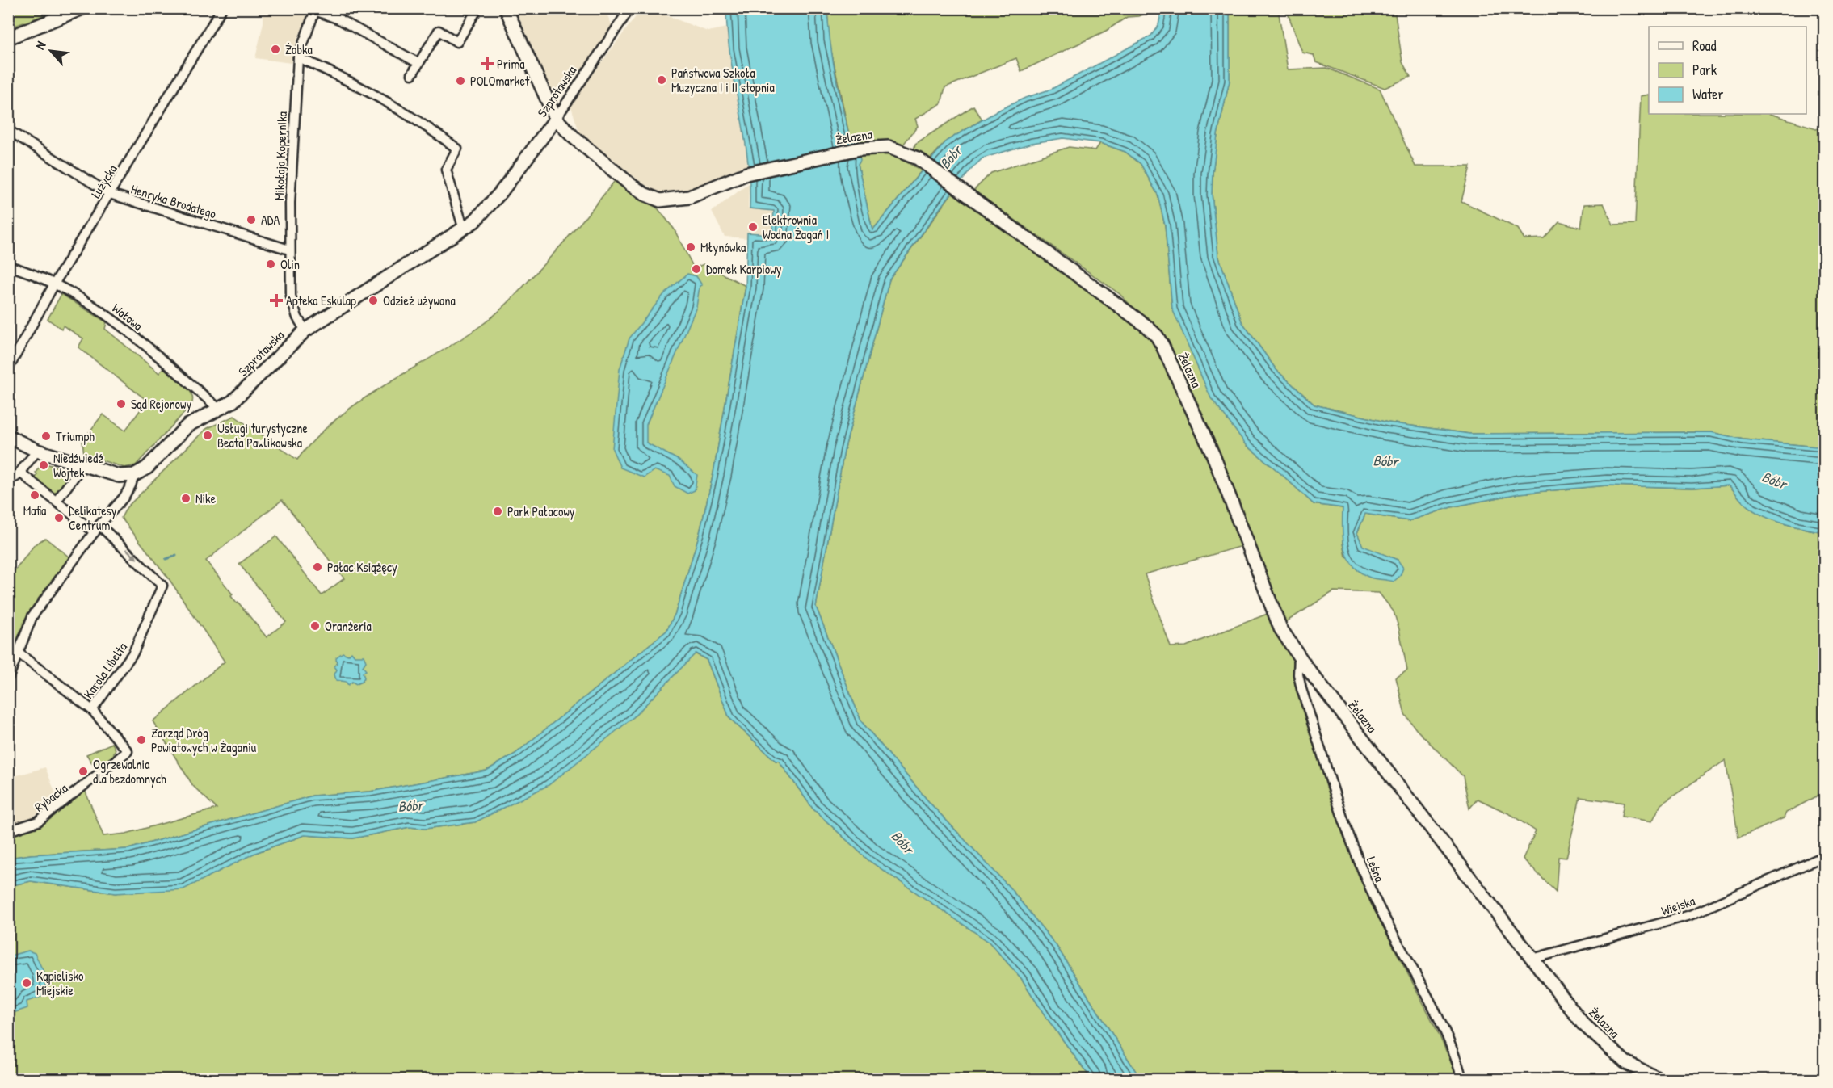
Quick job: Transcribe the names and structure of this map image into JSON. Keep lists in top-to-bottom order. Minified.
{"streets":{"street":["Szprotawska","Żelazna","Mikołaja Kopernika","Łużycka","Henryka Brodatego","Wałowa","Karola Libelta","Rybacka","Leśna","Wiejska"]},"crossings":[["Szprotawska","Żelazna"],["Szprotawska","Mikołaja Kopernika"],["Szprotawska","Wałowa"],["Żelazna","Leśna"],["Żelazna","Wiejska"],["Mikołaja Kopernika","Henryka Brodatego"],["Łużycka","Henryka Brodatego"],["Łużycka","Wałowa"],["Karola Libelta","Rybacka"]],"water":["Bóbr"],"places":{"other":["Żabka","Państwowa Szkoła Muzyczna I i II stopnia","POLOmarket","ADA","Elektrownia Wodna Żagań I","Młynówka","Olin","Domek Karpiowy","Odzież używana","Sąd Rejonowy","Usługi turystyczne Beata Pawlikowska","Triumph","Niedźwiedź Wojtek","Mafia","Nike","Park Pałacowy","Delikatesy Centrum","Pałac Książęcy","Oranżeria","Zarząd Dróg Powiatowych w Żaganiu","Ogrzewalnia dla bezdomnych","Kąpielisko Miejskie"],"health":["Prima","Apteka Eskulap"]},"legend":["Road","Park","Water"],"north":"top left"}
